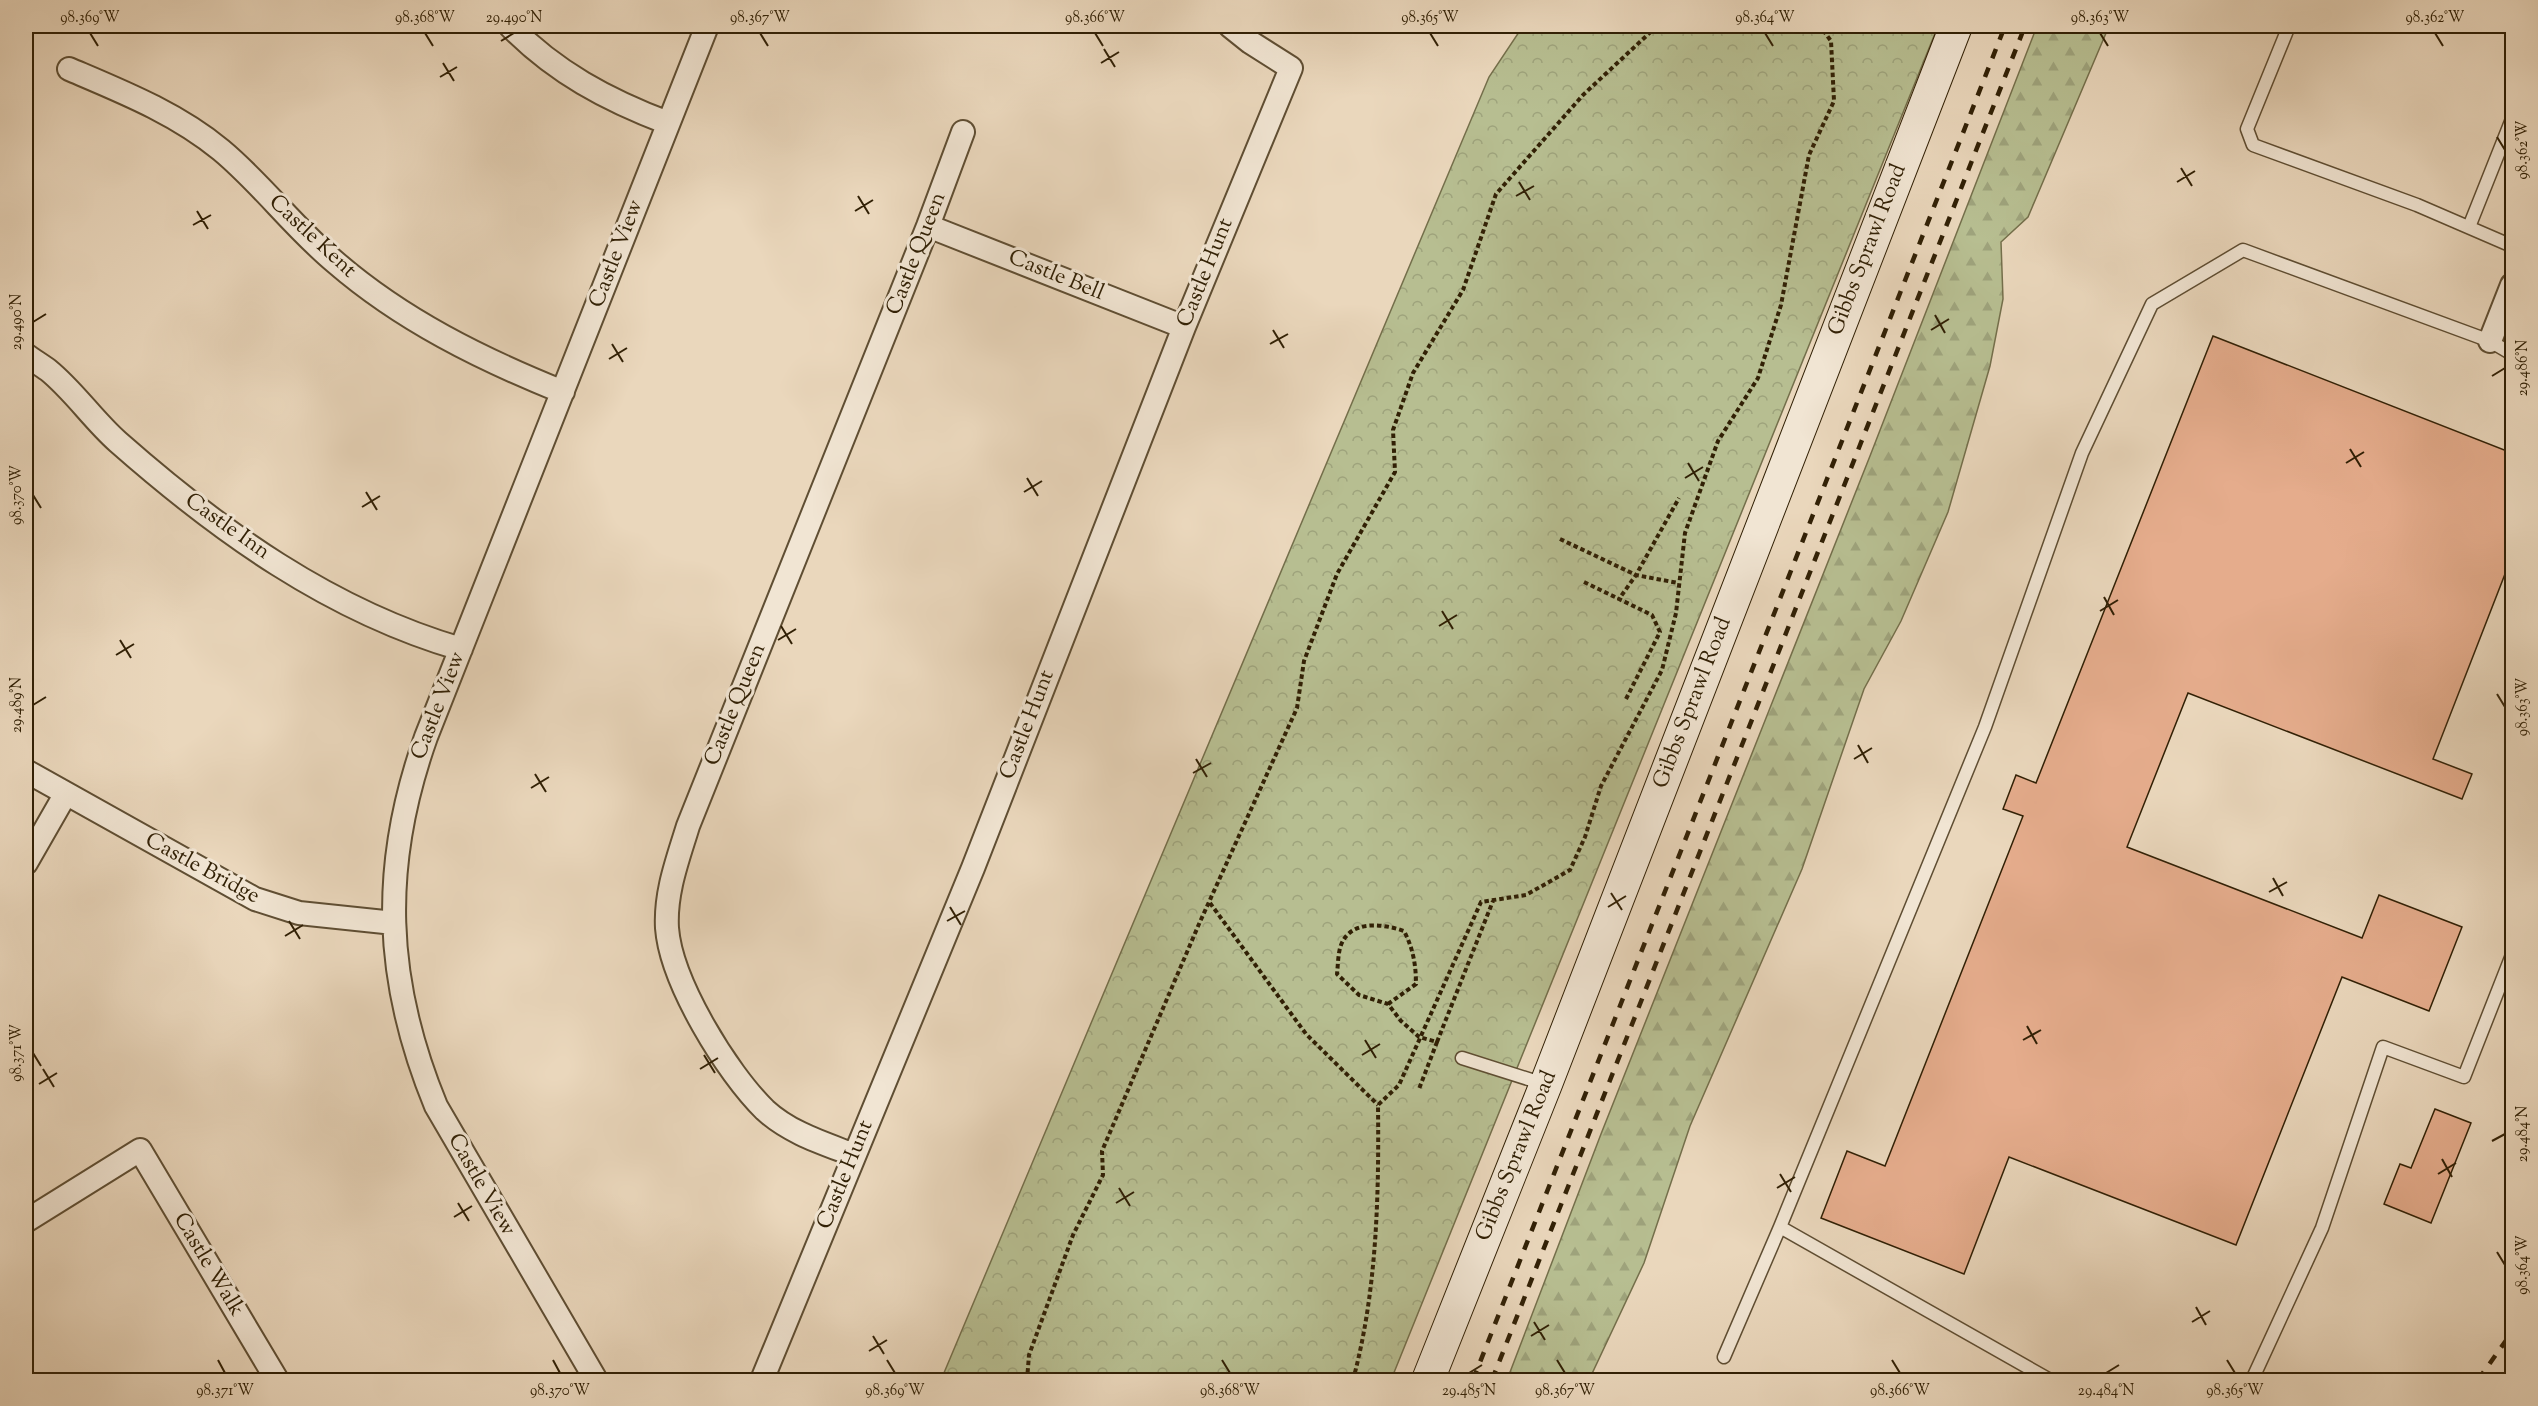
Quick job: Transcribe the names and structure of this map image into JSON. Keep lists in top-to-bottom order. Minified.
{"streets":{"main road":["Gibbs Sprawl Road"],"street":["Castle Kent","Castle View","Castle Queen","Castle Hunt","Castle Bell","Castle Inn","Castle Bridge","Castle Walk"]},"crossings":[["Castle Kent","Castle View"],["Castle View","Castle Inn"],["Castle View","Castle Bridge"],["Castle Queen","Castle Hunt"],["Castle Queen","Castle Bell"],["Castle Hunt","Castle Bell"]],"coordinates":["98.369°W","98.368°W","29.490°N","98.367°W","98.366°W","98.365°W","98.364°W","98.363°W","98.362°W","29.486°N","98.370°W","29.489°N","98.371°W","29.484°N","29.485°N"]}
